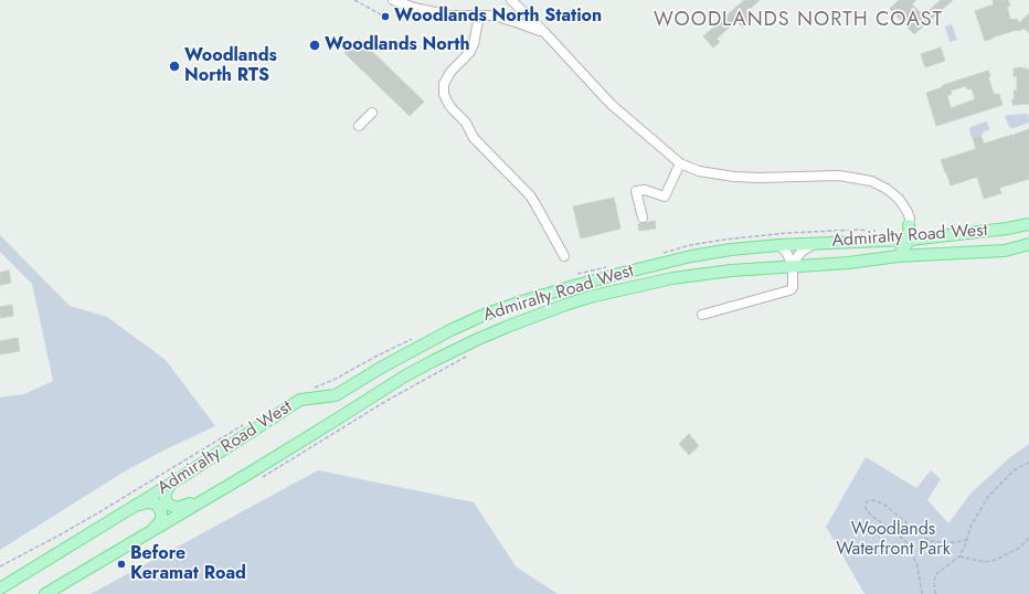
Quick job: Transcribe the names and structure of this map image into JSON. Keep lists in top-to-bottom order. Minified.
{"streets":{"main road":["Admiralty Road West"]},"districts":["WOODLANDS NORTH COAST"],"parks":["Woodlands Waterfront Park"],"places":["Woodlands North Station","Woodlands North","Woodlands North RTS","Before Keramat Road"]}
